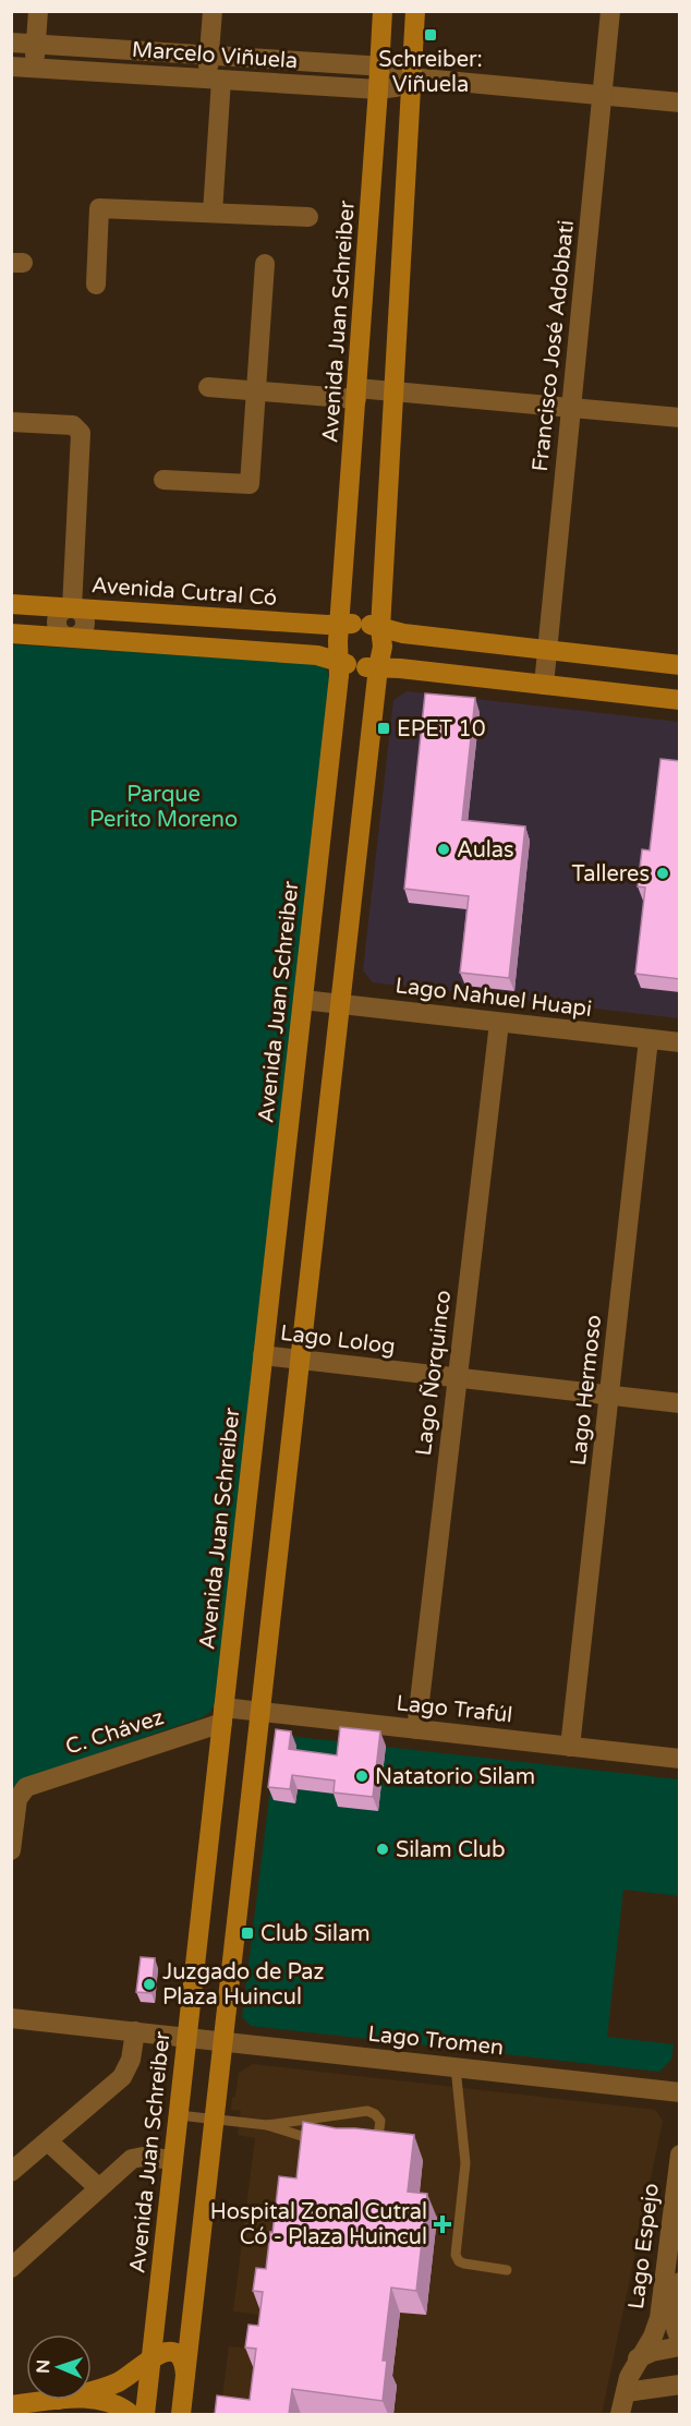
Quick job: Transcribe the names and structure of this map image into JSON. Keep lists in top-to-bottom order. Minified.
{"streets":{"main road":["Avenida Juan Schreiber","Avenida Cutral Có"],"street":["Marcelo Viñuela","Francisco José Adobbati","Lago Nahuel Huapi","Lago Lolog","Lago Ñorquinco","Lago Hermoso","Lago Trafúl","C. Chávez","Lago Tromen","Lago Espejo"]},"crossings":[["Marcelo Viñuela","Avenida Juan Schreiber"],["Marcelo Viñuela","Francisco José Adobbati"],["Avenida Juan Schreiber","Avenida Cutral Có"],["Avenida Juan Schreiber","Lago Nahuel Huapi"],["Avenida Juan Schreiber","Lago Lolog"],["Avenida Juan Schreiber","Lago Trafúl"],["Avenida Juan Schreiber","C. Chávez"],["Avenida Juan Schreiber","Lago Tromen"],["Francisco José Adobbati","Avenida Cutral Có"],["Lago Nahuel Huapi","Lago Ñorquinco"],["Lago Nahuel Huapi","Lago Hermoso"],["Lago Lolog","Lago Ñorquinco"],["Lago Lolog","Lago Hermoso"],["Lago Ñorquinco","Lago Trafúl"],["Lago Hermoso","Lago Trafúl"],["Lago Trafúl","C. Chávez"]],"parks":["Parque Perito Moreno"],"places":{"transit":["Schreiber: Viñuela","EPET 10","Club Silam"],"other":["Aulas","Talleres","Natatorio Silam","Silam Club","Juzgado de Paz Plaza Huincul"],"health":["Hospital Zonal Cutral Có - Plaza Huincul"]},"north":"left"}
